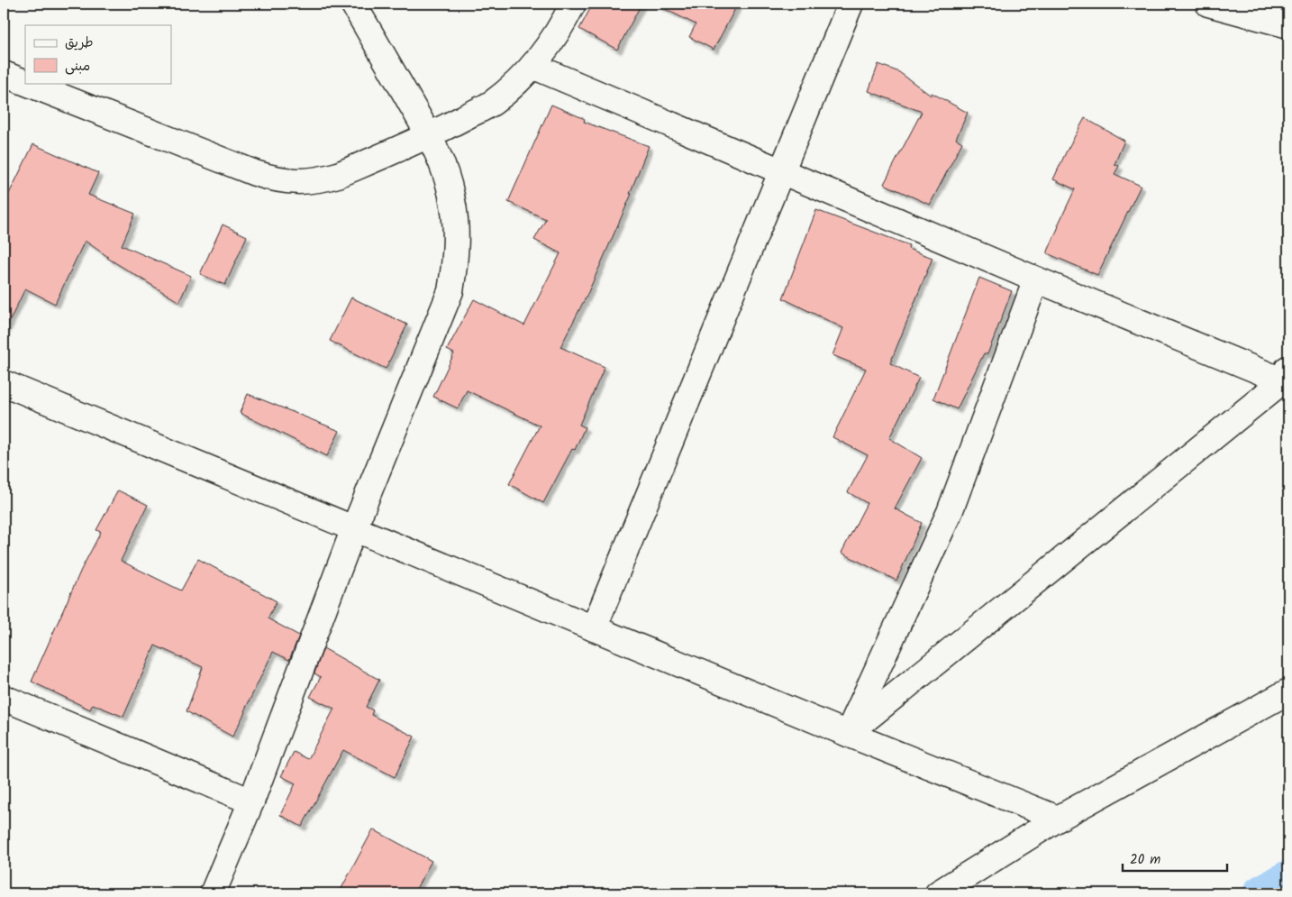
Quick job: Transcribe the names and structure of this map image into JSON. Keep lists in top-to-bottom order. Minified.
{"legend":["طريق","مبنى"],"scale_bar":"20 m"}
